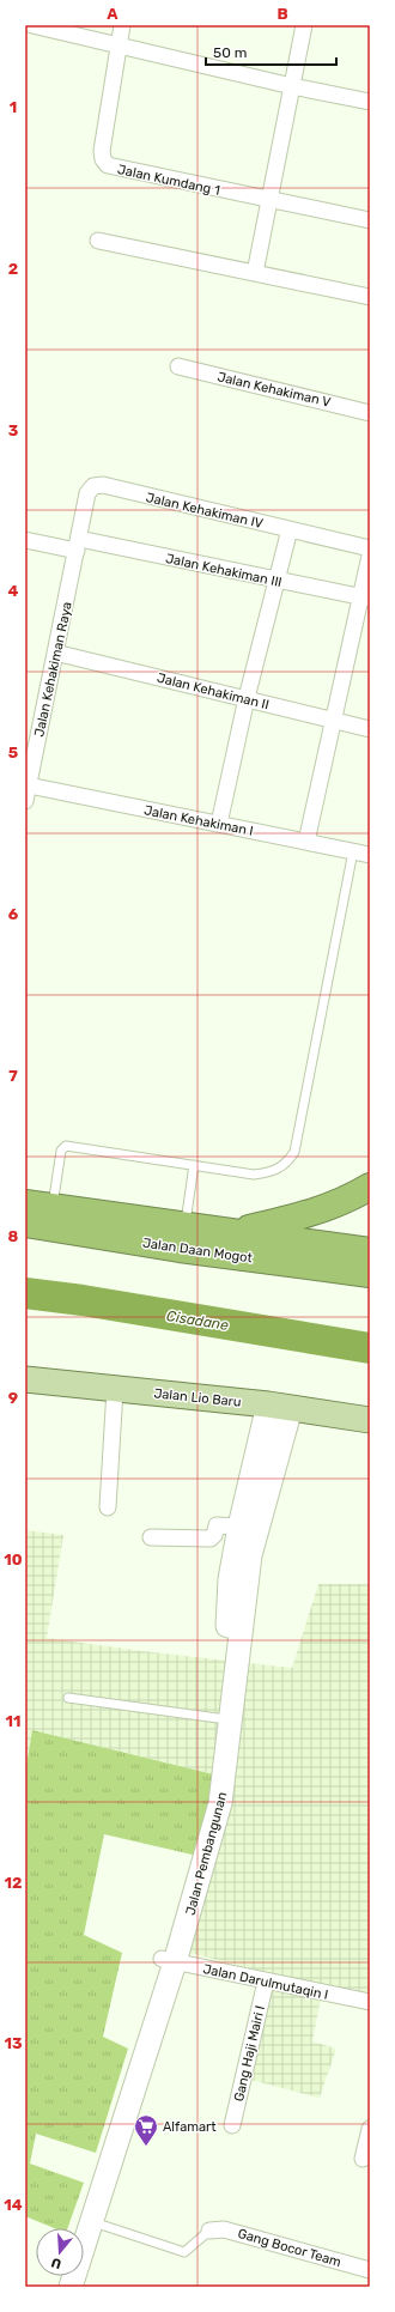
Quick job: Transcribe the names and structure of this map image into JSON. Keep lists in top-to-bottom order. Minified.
{"streets":{"highway":["Jalan Daan Mogot"],"main road":["Jalan Lio Baru"],"street":["Jalan Kumdang 1","Jalan Kehakiman V","Jalan Kehakiman IV","Jalan Kehakiman III","Jalan Kehakiman Raya","Jalan Kehakiman II","Jalan Kehakiman I","Jalan Pembangunan","Jalan Darulmutaqin I","Gang Haji Mairi I","Gang Bocor Team"]},"crossings":[["Jalan Kehakiman IV","Jalan Kehakiman III"],["Jalan Kehakiman IV","Jalan Kehakiman Raya"],["Jalan Kehakiman III","Jalan Kehakiman Raya"],["Jalan Kehakiman Raya","Jalan Kehakiman II"],["Jalan Kehakiman Raya","Jalan Kehakiman I"],["Jalan Lio Baru","Jalan Pembangunan"],["Jalan Pembangunan","Jalan Darulmutaqin I"],["Jalan Darulmutaqin I","Gang Haji Mairi I"]],"water":["Cisadane"],"places":{"supermarket":["Alfamart"]},"scale_bar":"50 m","north":"bottom","grid":{"columns":["A","B"],"rows":["1","2","3","4","5","6","7","8","9","10","11","12","13","14"]}}
